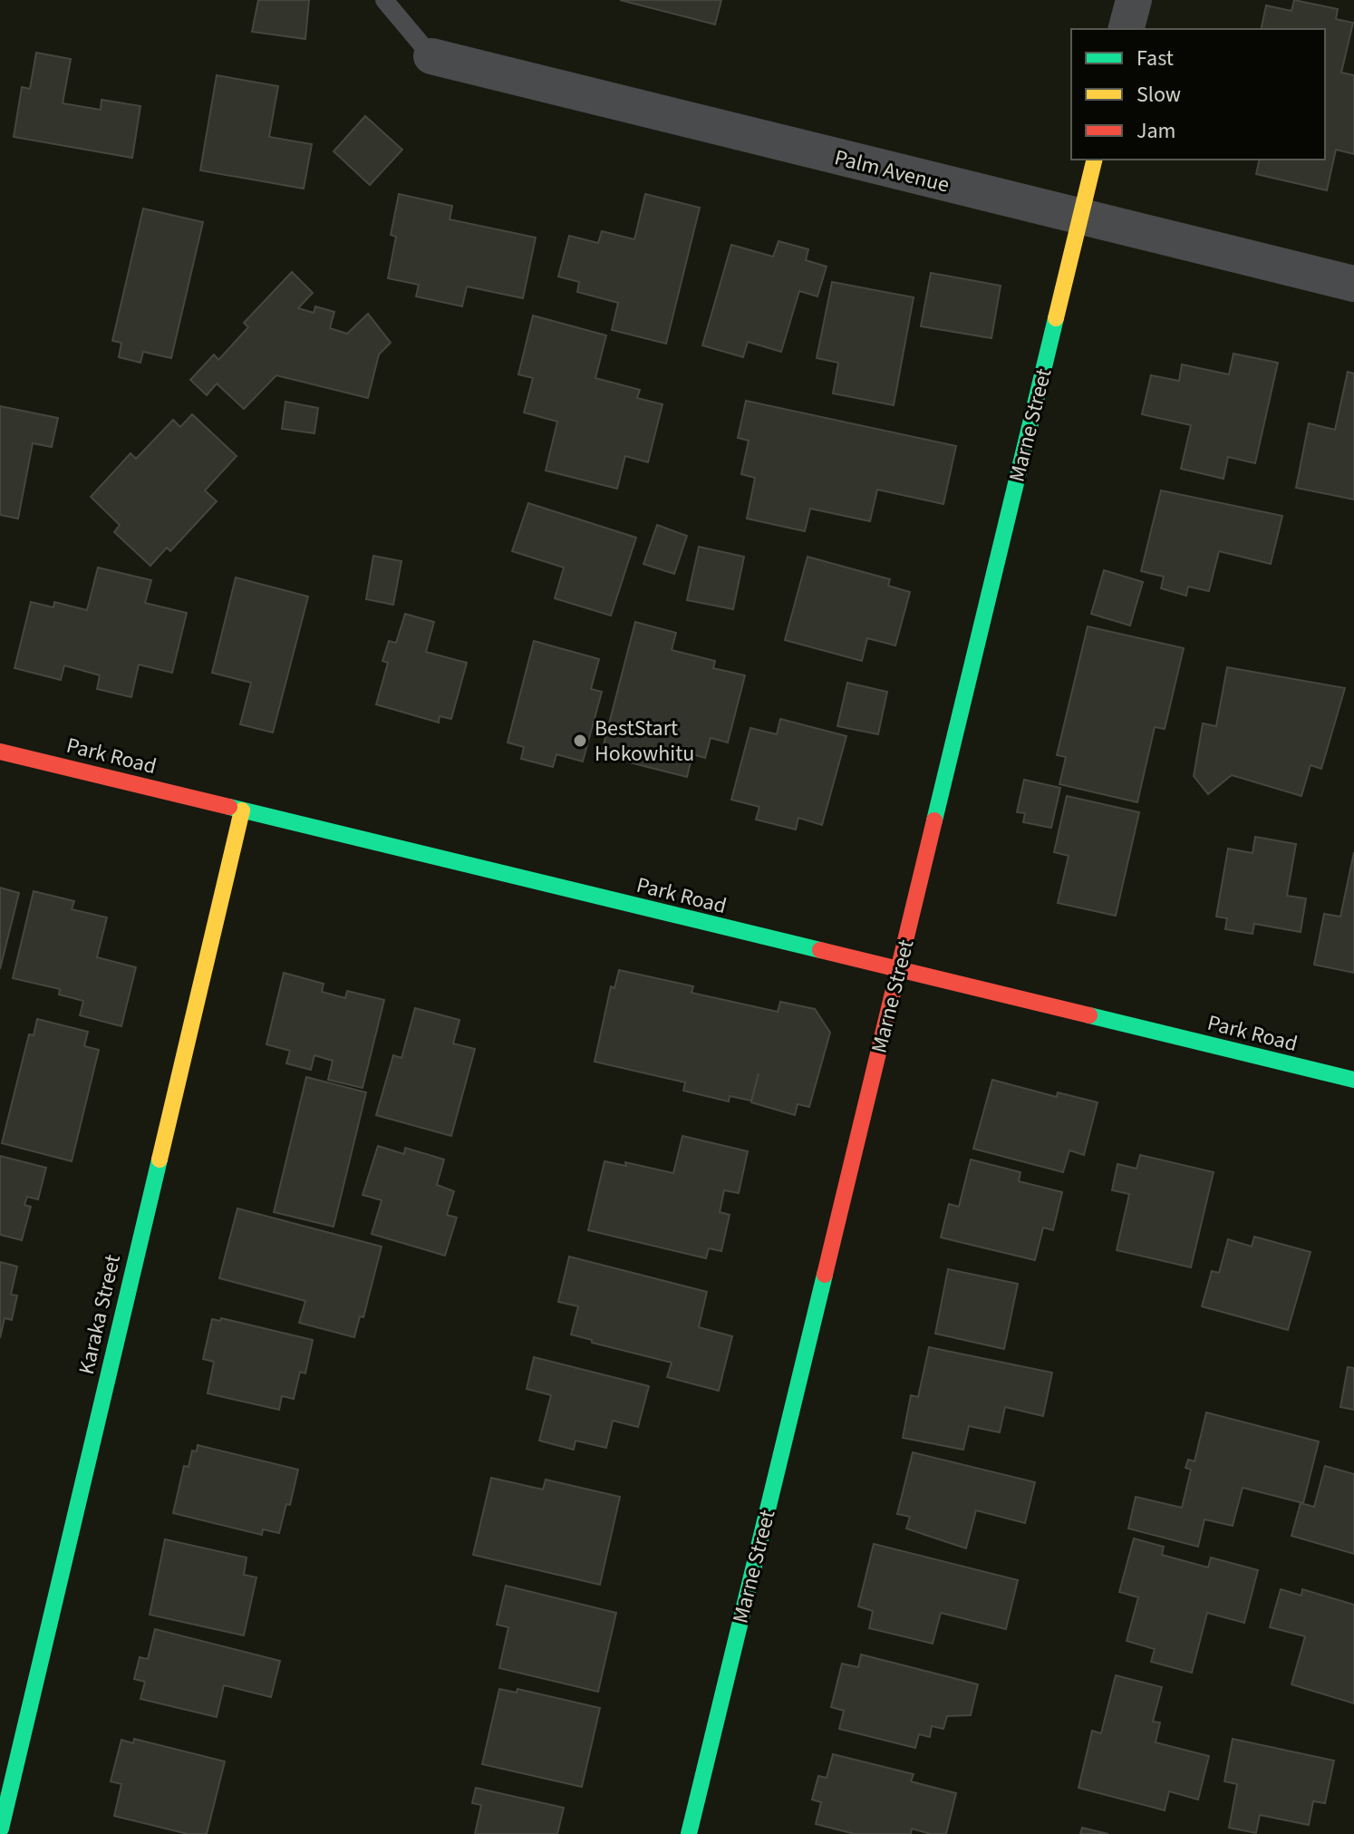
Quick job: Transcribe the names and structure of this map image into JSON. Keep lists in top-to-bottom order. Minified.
{"streets":{"street":["Palm Avenue","Marne Street","Park Road","Karaka Street"]},"crossings":[["Palm Avenue","Marne Street"],["Marne Street","Park Road"],["Park Road","Karaka Street"]],"places":["BestStart Hokowhitu"],"legend":["Fast","Slow","Jam"]}
